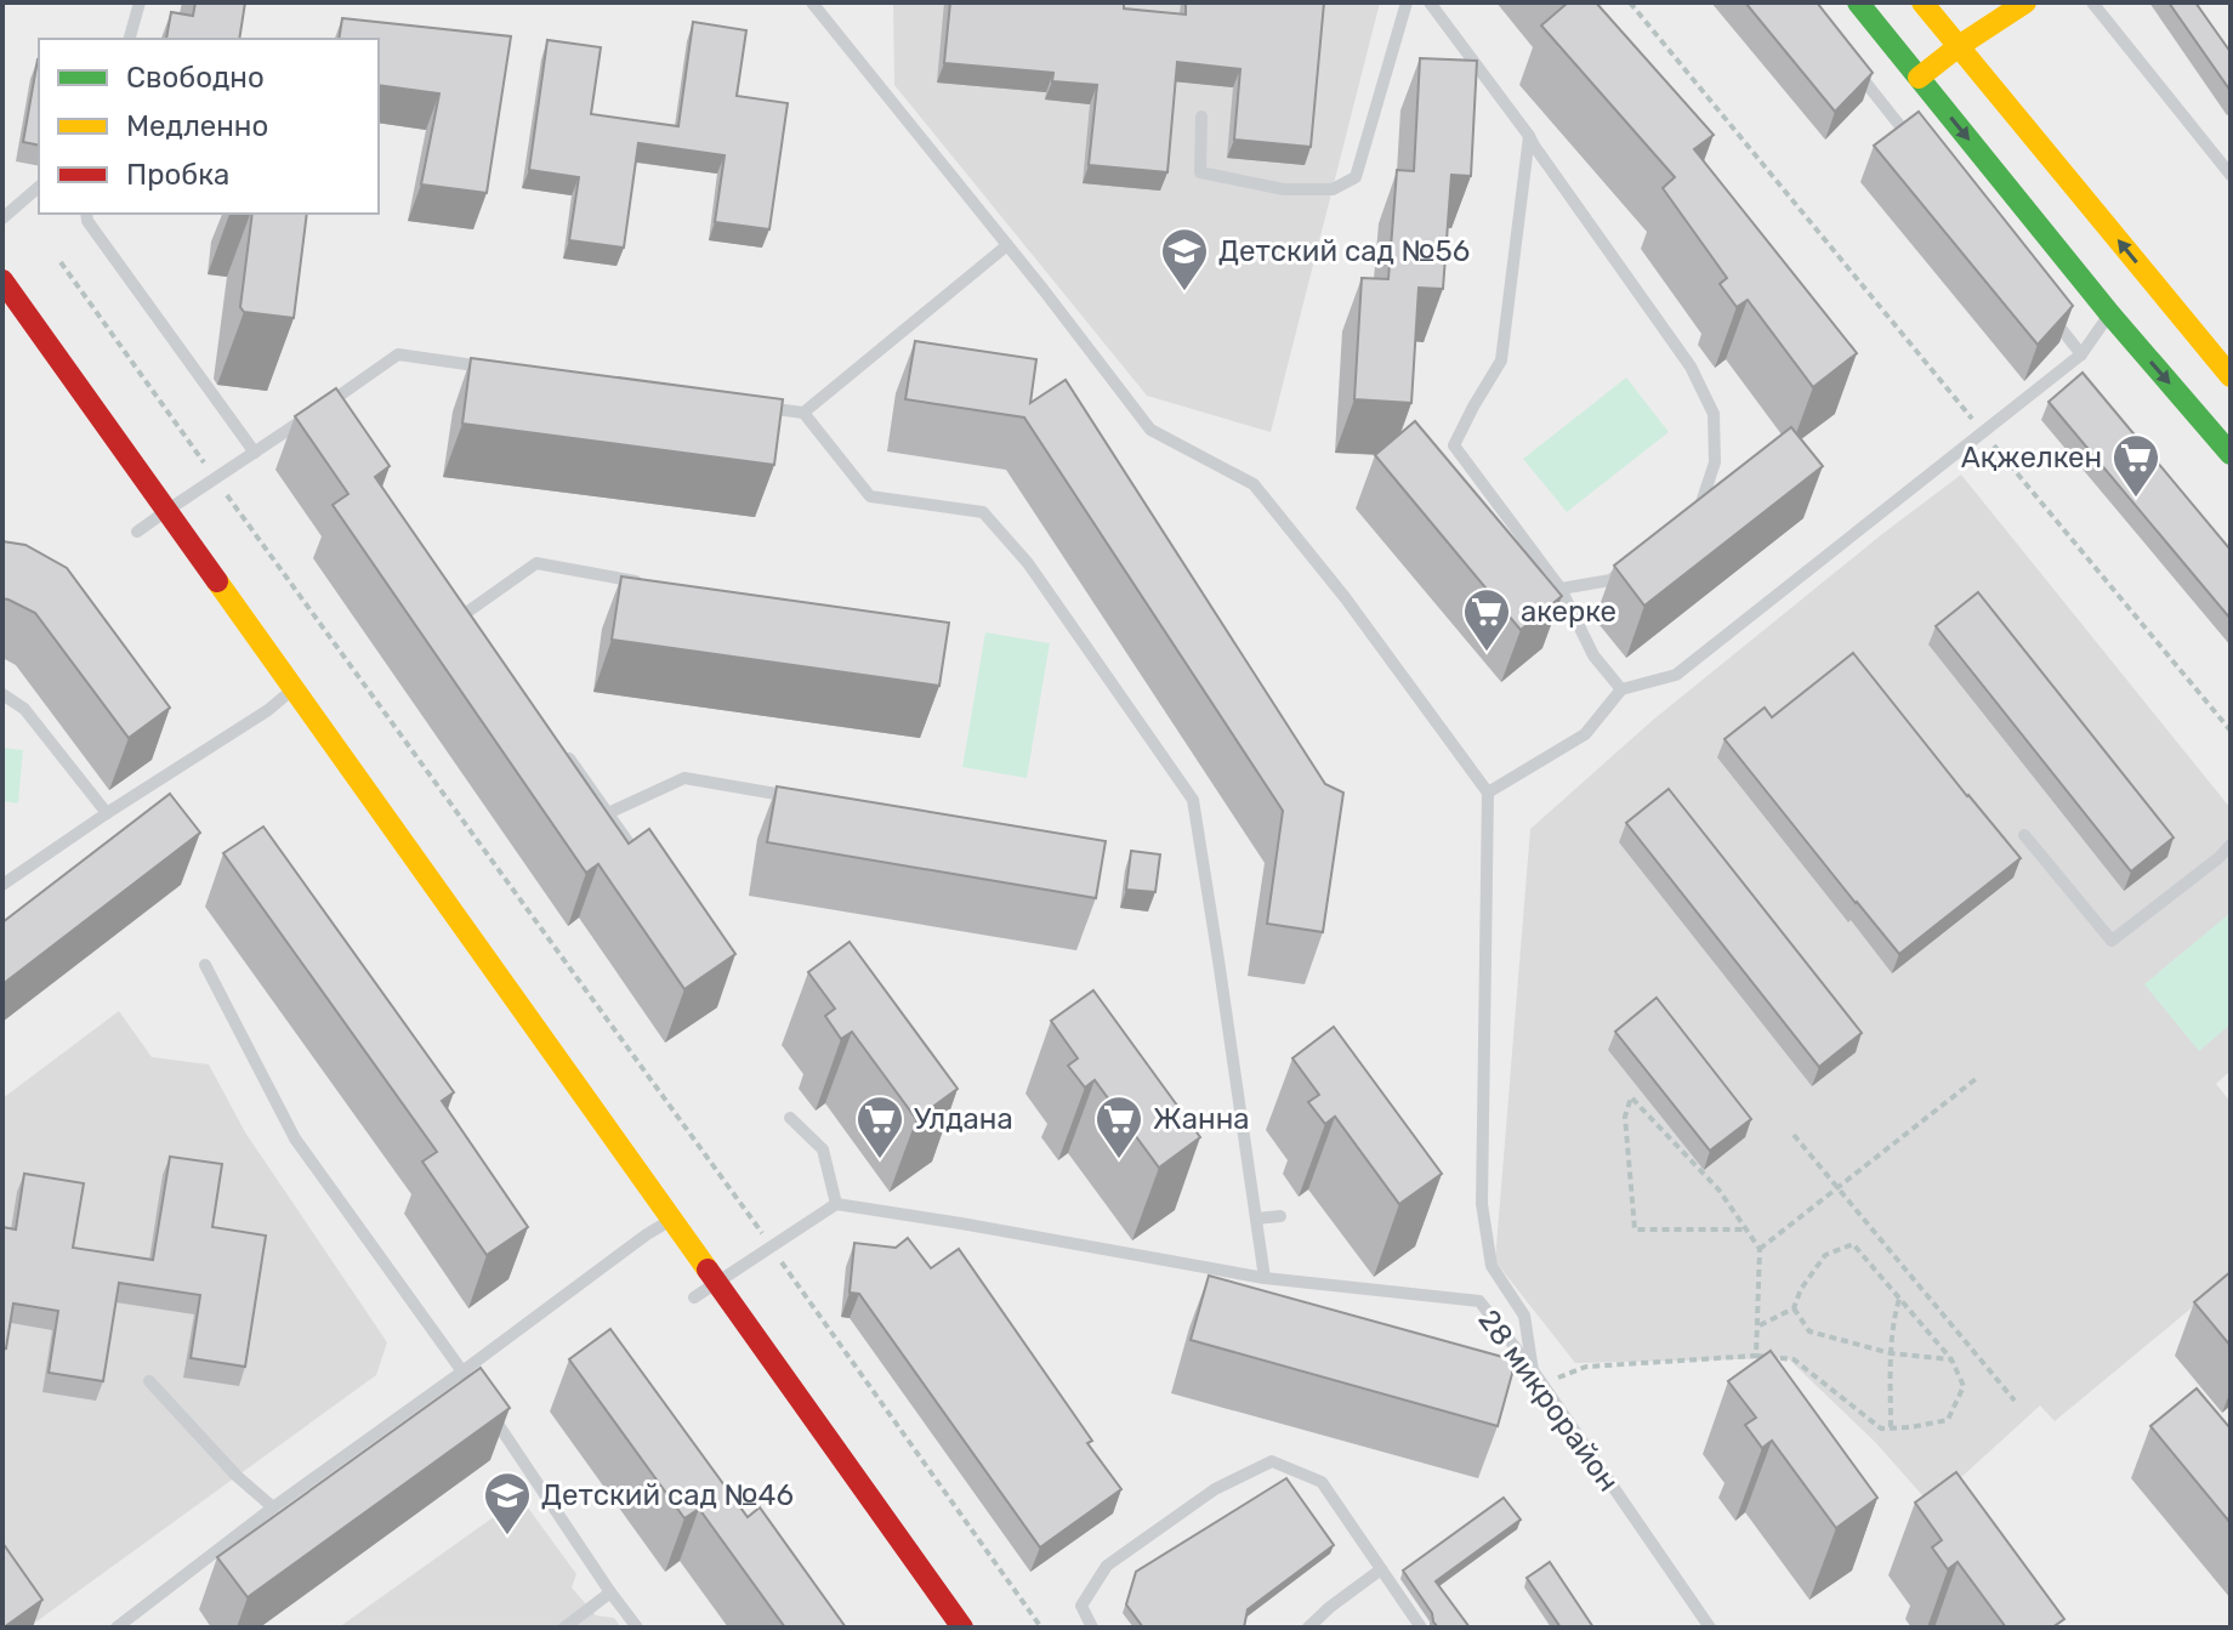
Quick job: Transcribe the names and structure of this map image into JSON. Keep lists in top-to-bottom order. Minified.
{"streets":{"lane":["28 микрорайон"]},"places":{"school or university":["Детский сад №56","Детский сад №46"],"supermarket":["Ақжелкен","акерке","Улдана","Жанна"]},"legend":["Свободно","Медленно","Пробка"]}
